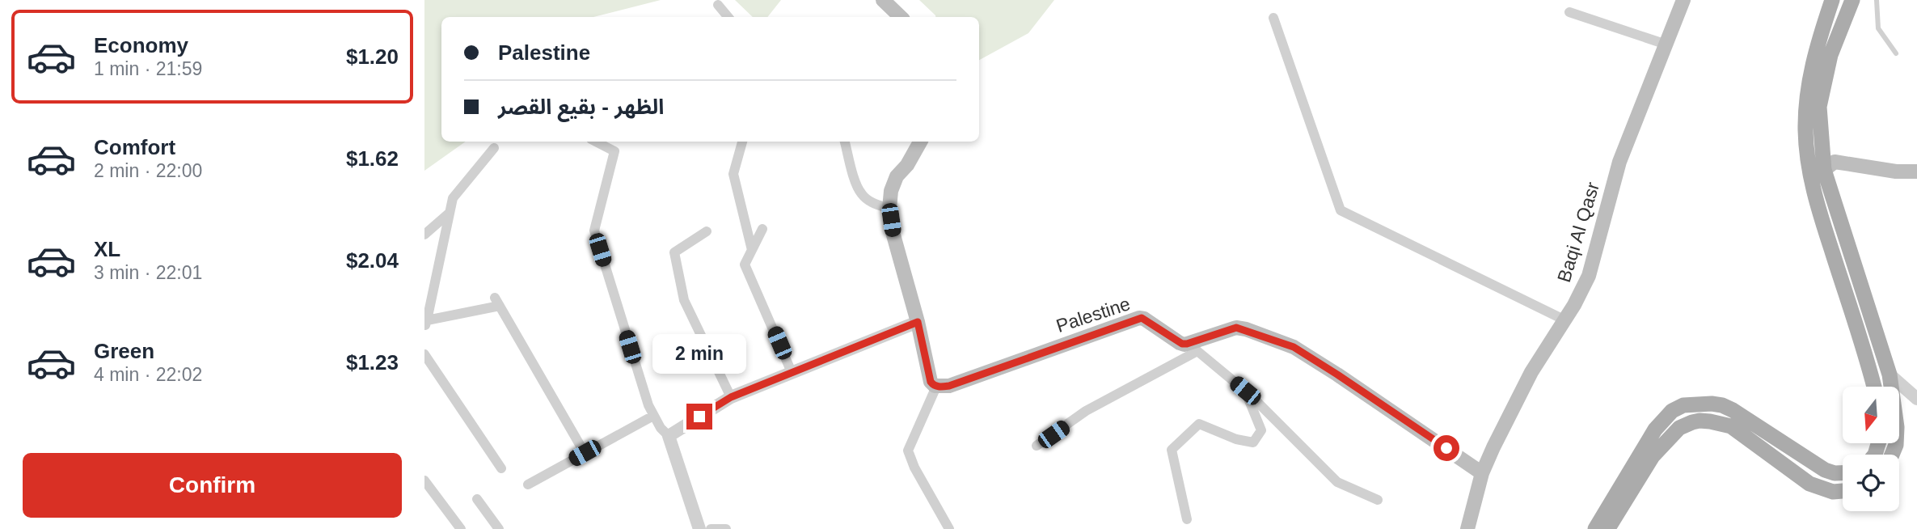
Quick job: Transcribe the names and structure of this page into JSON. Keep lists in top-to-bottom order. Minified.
{"streets":{"main road":["Baqi Al Qasr","Palestine"]},"north":"bottom","page":{"list":[{"name":"Economy","note":"1 min · 21:59","value":"$1.20"},{"name":"Comfort","note":"2 min · 22:00","value":"$1.62"},{"name":"XL","note":"3 min · 22:01","value":"$2.04"},{"name":"Green","note":"4 min · 22:02","value":"$1.23"}],"banner":["Palestine","الظهر - بقيع القصر"],"bubble":"2 min","buttons":"Confirm"}}
